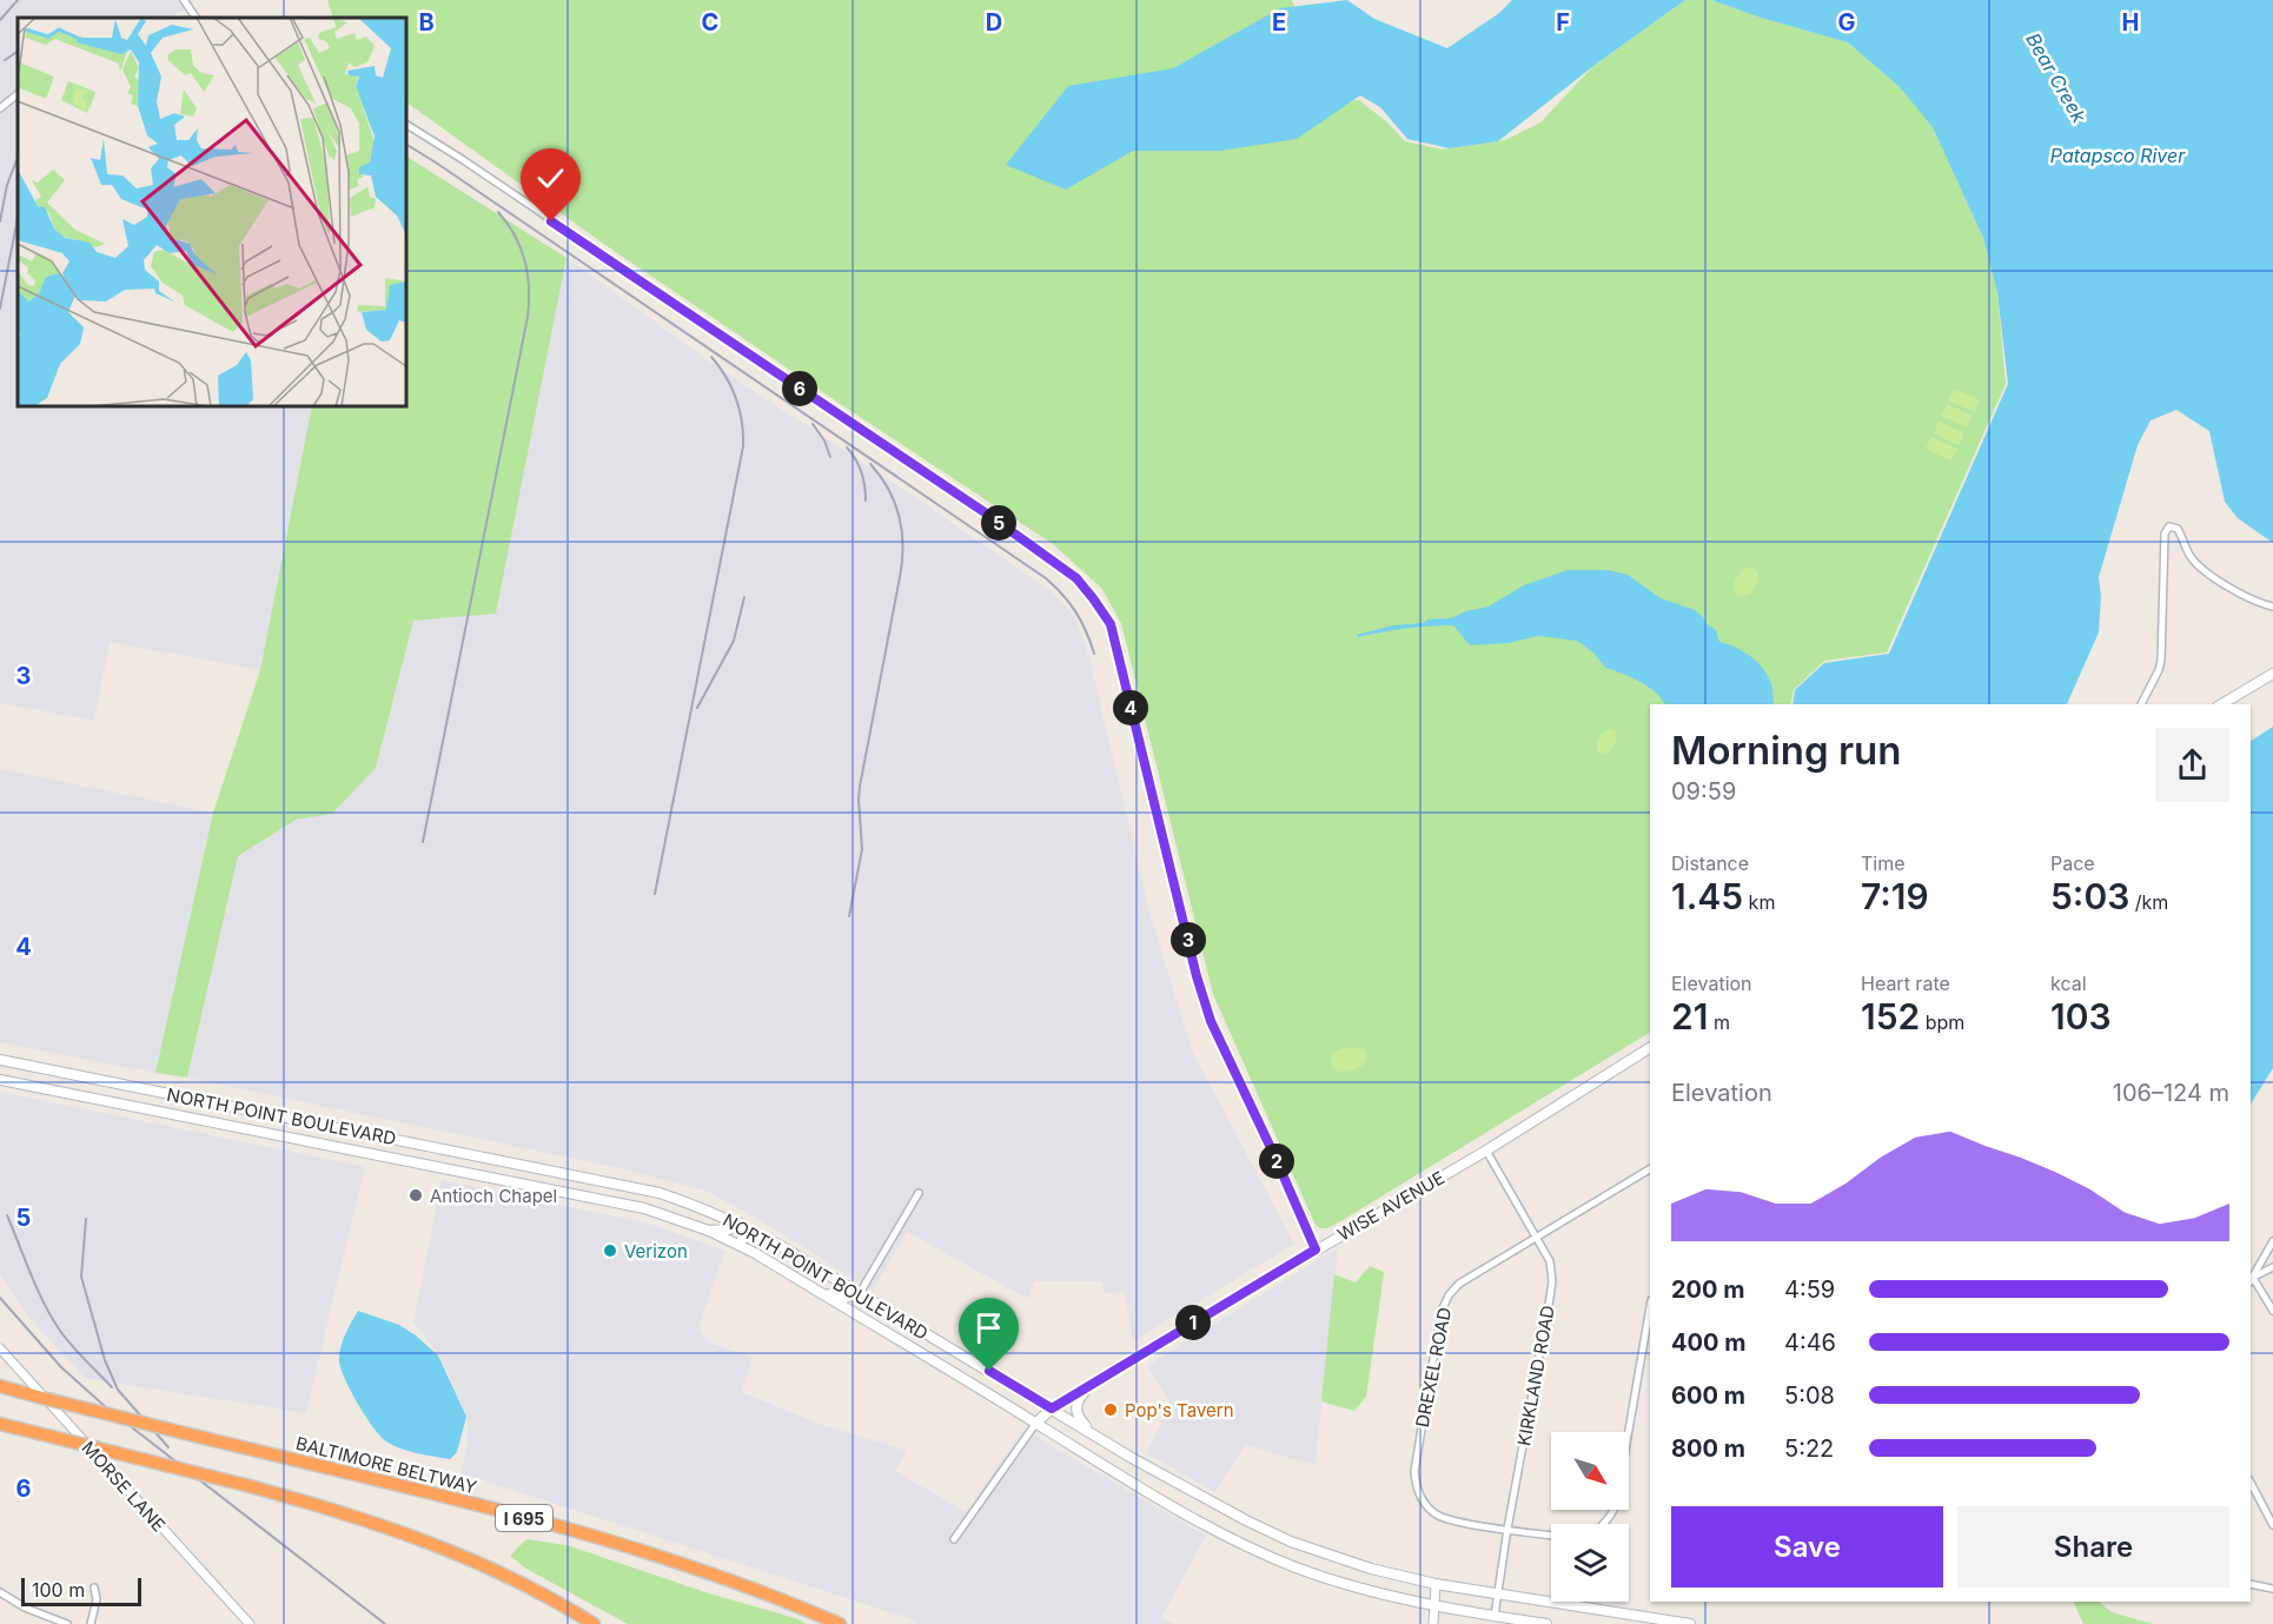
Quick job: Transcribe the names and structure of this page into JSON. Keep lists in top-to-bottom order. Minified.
{"streets":{"highway":["BALTIMORE BELTWAY","I 695"],"main road":["NORTH POINT BOULEVARD","WISE AVENUE"],"street":["DREXEL ROAD","KIRKLAND ROAD","MORSE LANE"]},"crossings":[["NORTH POINT BOULEVARD","WISE AVENUE"],["NORTH POINT BOULEVARD","KIRKLAND ROAD"],["WISE AVENUE","KIRKLAND ROAD"],["DREXEL ROAD","KIRKLAND ROAD"]],"water":["Bear Creek","Patapsco River"],"places":["Antioch Chapel","Verizon","Pop's Tavern"],"scale_bar":"100 m","north":"bottom right","page":{"pins":["6","5","4","3","2","1"],"heading":["Morning run","09:59"],"stats":[["Distance","1.45 km"],["Time","7:19"],["Pace","5:03 /km"],["Elevation","21 m"],["Heart rate","152 bpm"],["kcal","103"]],"chart":["Elevation","106–124 m"],"list":[{"name":"200 m","note":"4:59"},{"name":"400 m","note":"4:46"},{"name":"600 m","note":"5:08"},{"name":"800 m","note":"5:22"}],"buttons":["Save","Share"],"scale":"100 m"},"grid":{"columns":["B","C","D","E","F","G","H"],"rows":["3","4","5","6"]}}
